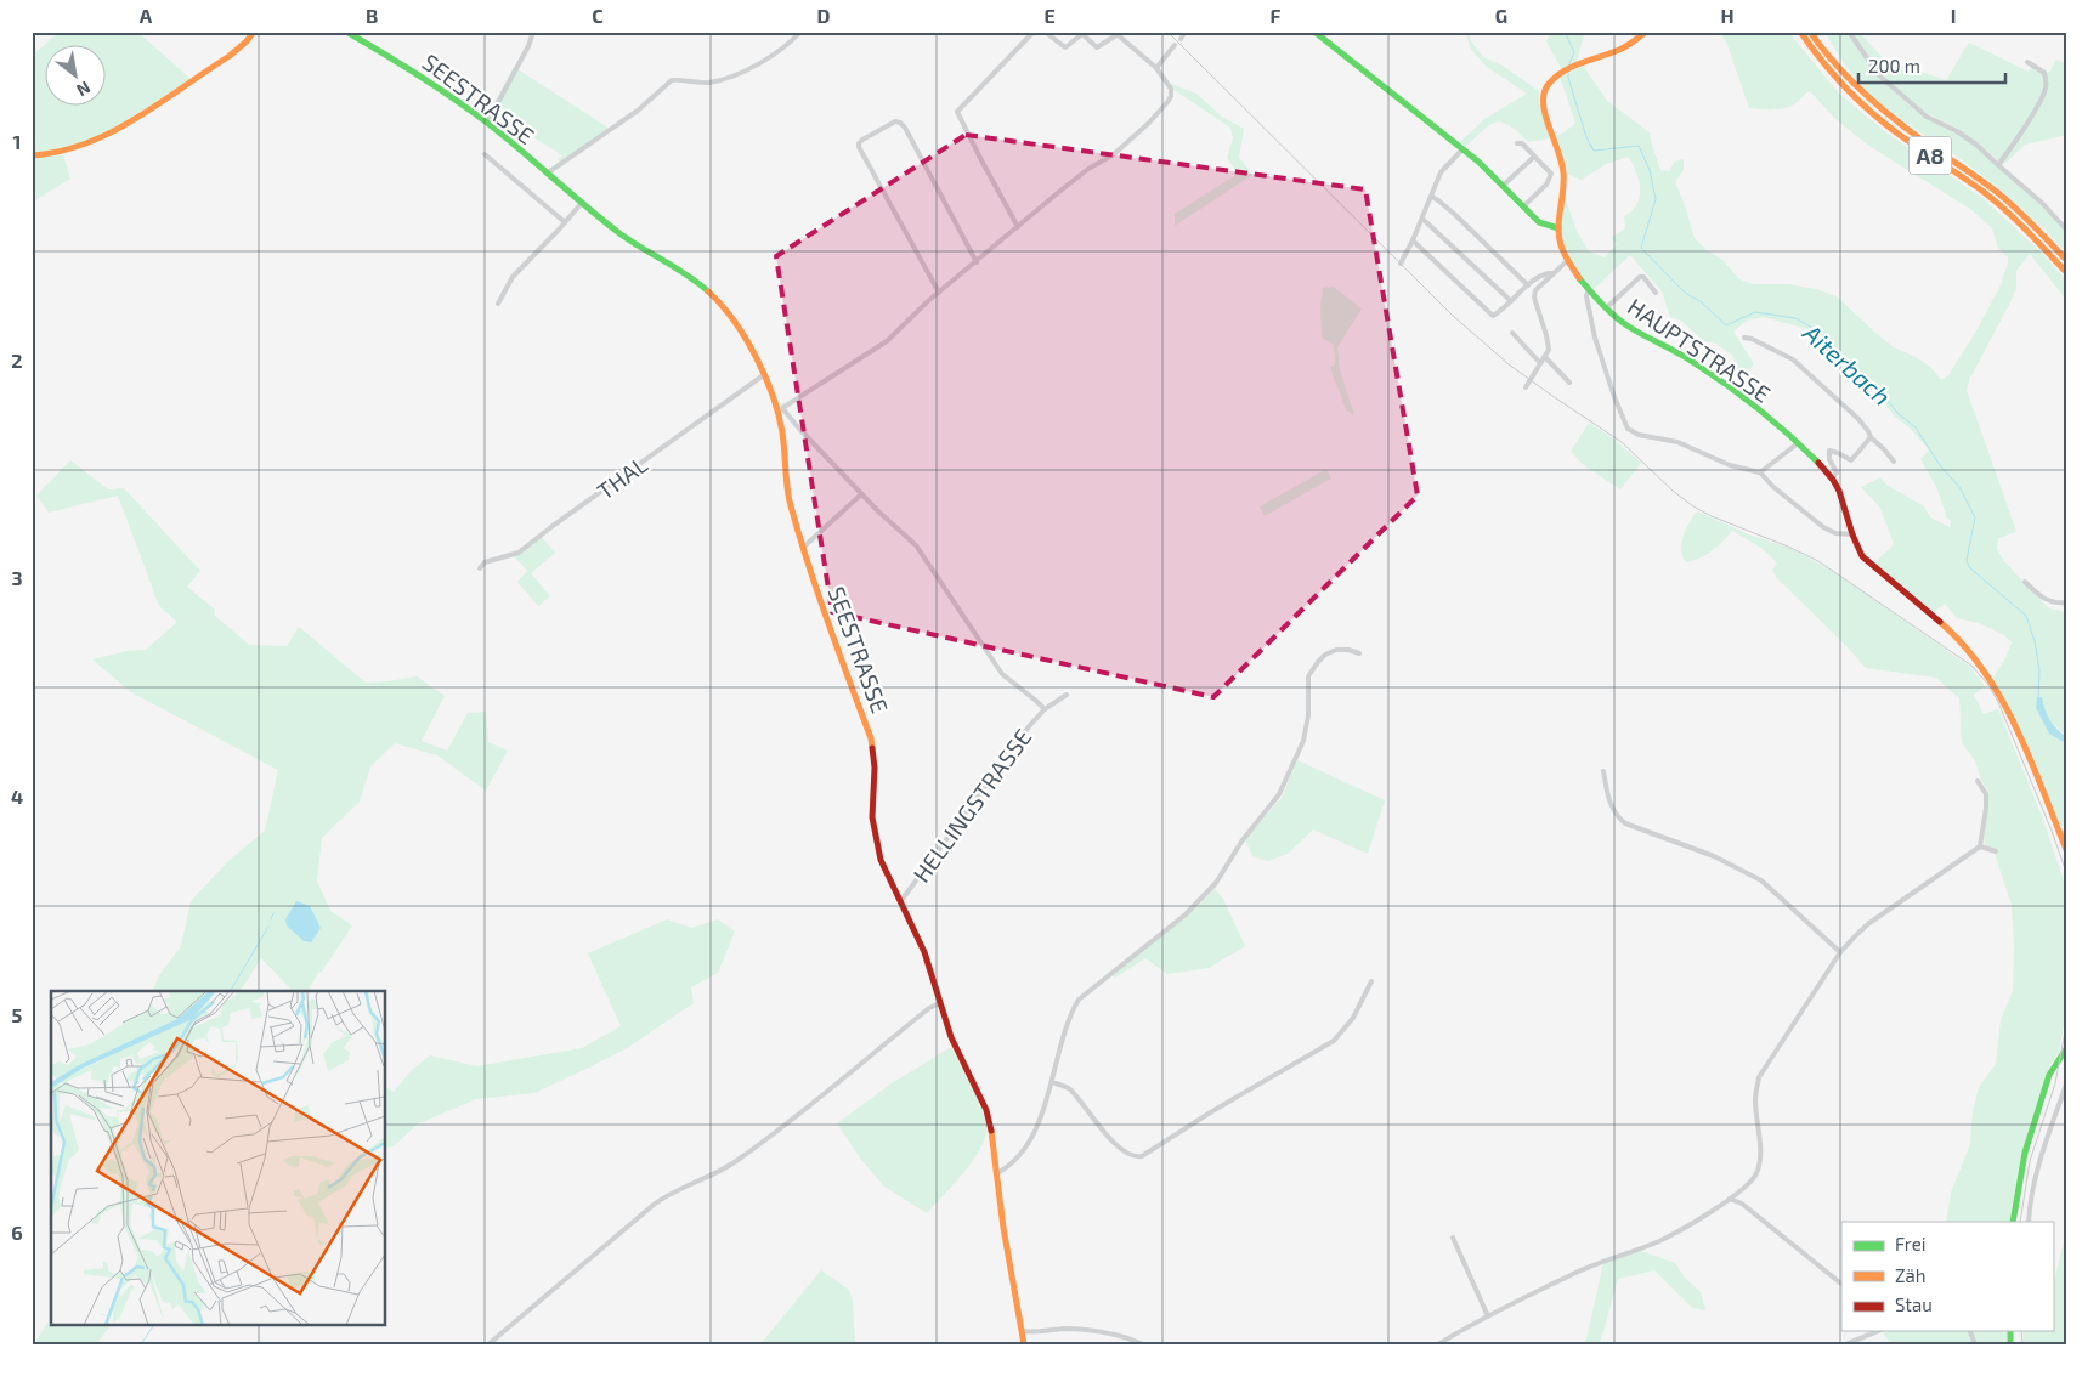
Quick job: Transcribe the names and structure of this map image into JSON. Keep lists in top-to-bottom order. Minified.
{"streets":{"main road":["SEESTRASSE","A8","HAUPTSTRASSE"],"street":["THAL","HELLINGSTRASSE"]},"crossings":[["SEESTRASSE","THAL"],["SEESTRASSE","HELLINGSTRASSE"]],"water":["Aiterbach"],"legend":["Frei","Zäh","Stau"],"scale_bar":"200 m","north":"bottom right","grid":{"columns":["A","B","C","D","E","F","G","H","I"],"rows":["1","2","3","4","5","6"]}}
